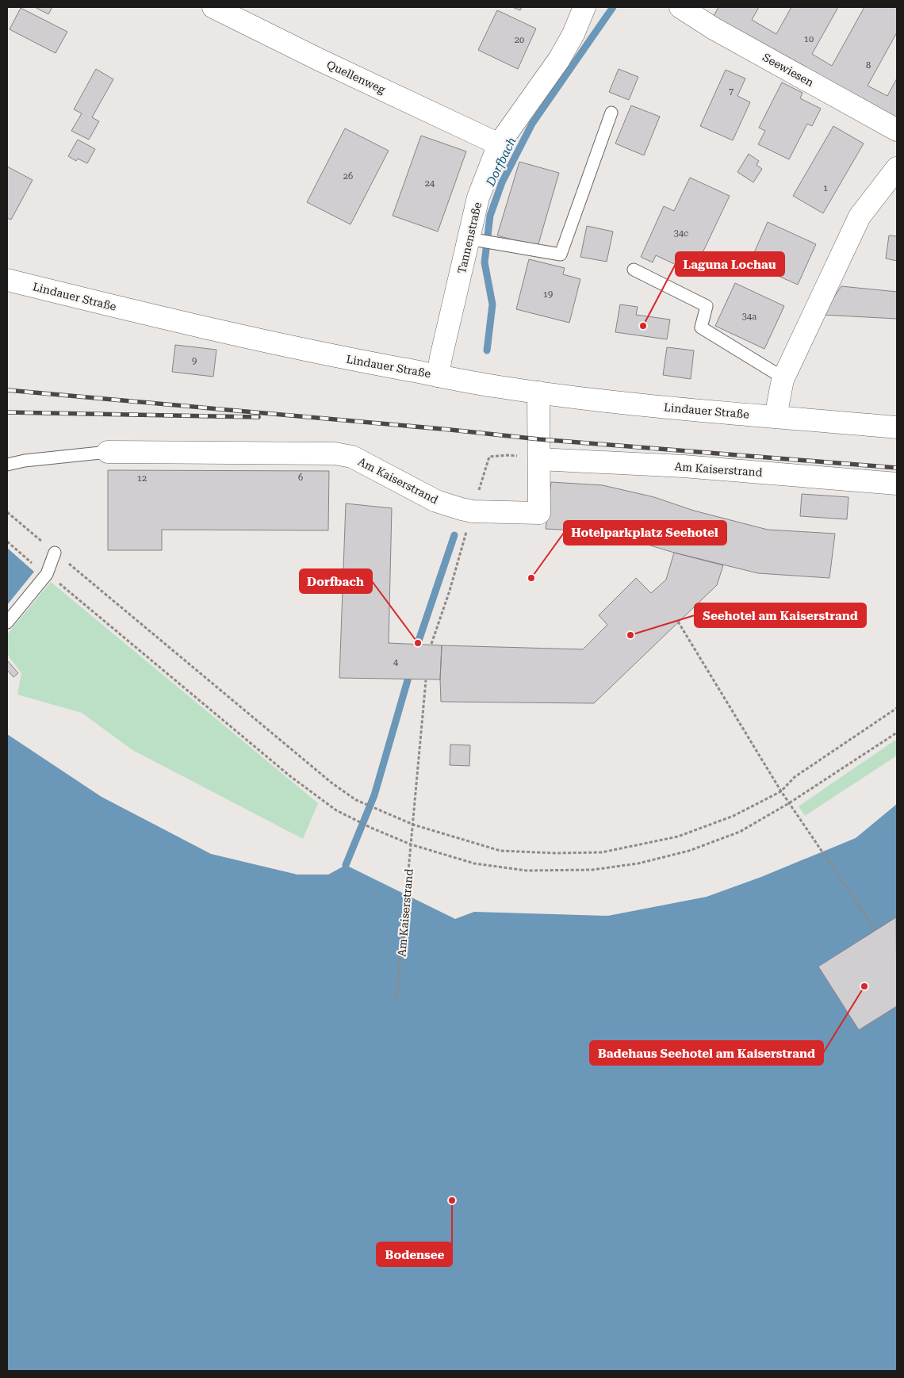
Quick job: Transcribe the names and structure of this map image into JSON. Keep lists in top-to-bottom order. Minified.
{"streets":{"street":["Seewiesen","Quellenweg","Tannenstraße","Lindauer Straße","Am Kaiserstrand"]},"crossings":[["Quellenweg","Tannenstraße"],["Tannenstraße","Lindauer Straße"],["Lindauer Straße","Am Kaiserstrand"]],"water":["Dorfbach"],"places":["Laguna Lochau","Hotelparkplatz Seehotel","Seehotel am Kaiserstrand","Dorfbach","Badehaus Seehotel am Kaiserstrand","Bodensee"],"house_numbers":["10","20","8","7","26","24","1","34c","19","34a","9","6","12","4"]}
